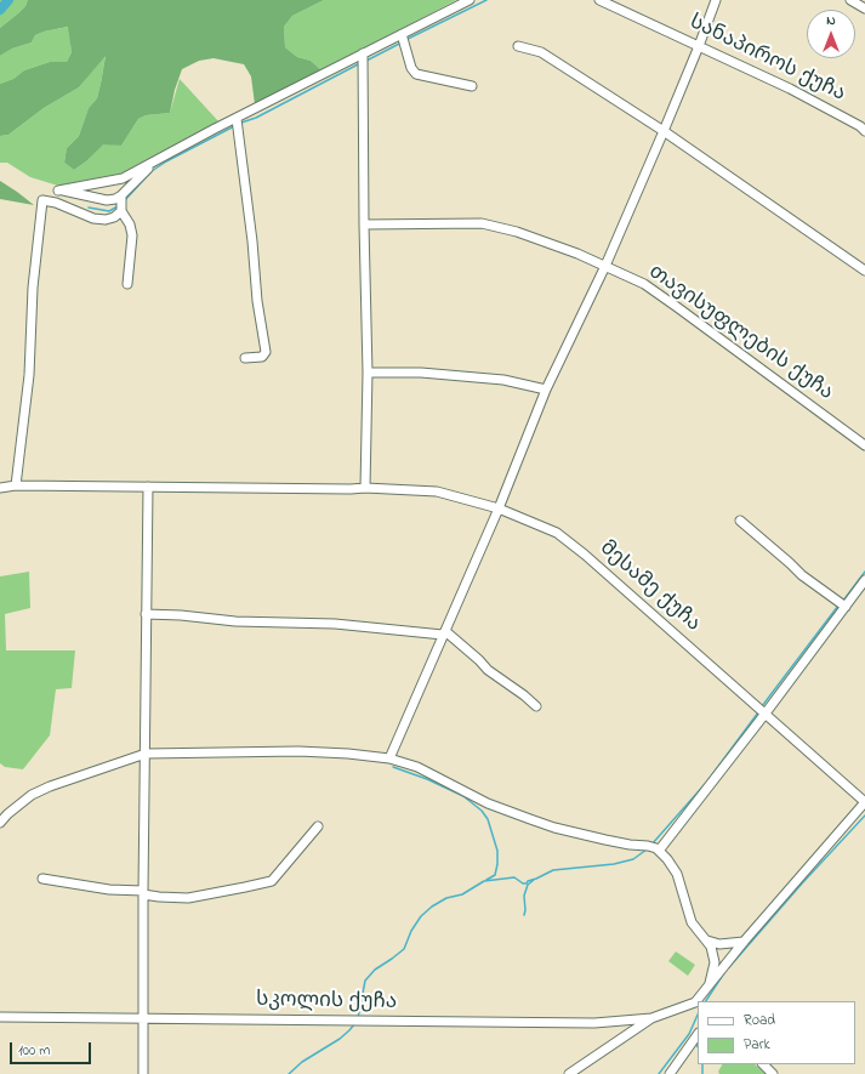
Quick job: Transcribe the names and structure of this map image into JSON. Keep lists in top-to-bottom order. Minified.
{"streets":{"street":["სანაპიროს ქუჩა","თავისუფლების ქუჩა","მესამე ქუჩა","სკოლის ქუჩა"]},"legend":["Road","Park"],"scale_bar":"100 m","north":"top"}
